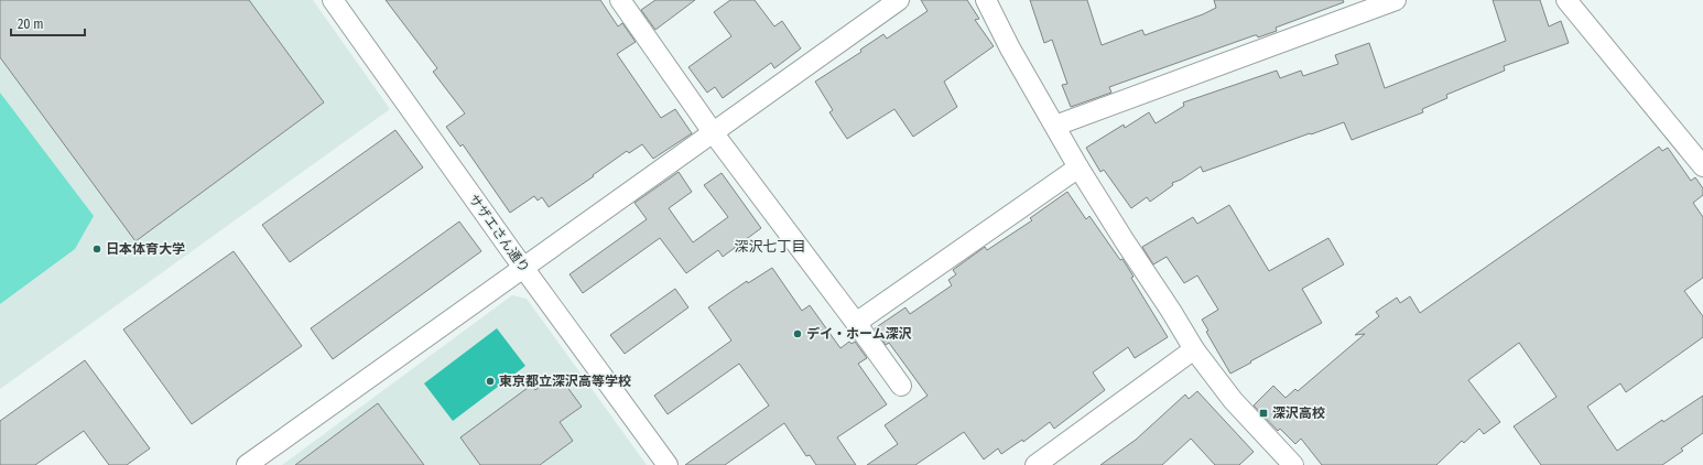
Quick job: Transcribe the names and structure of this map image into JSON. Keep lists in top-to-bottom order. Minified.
{"streets":{"street":["サザエさん通り"]},"districts":["深沢七丁目"],"places":{"other":["日本体育大学","デイ・ホーム深沢","東京都立深沢高等学校"],"transit":["深沢高校"]},"scale_bar":"20 m"}
